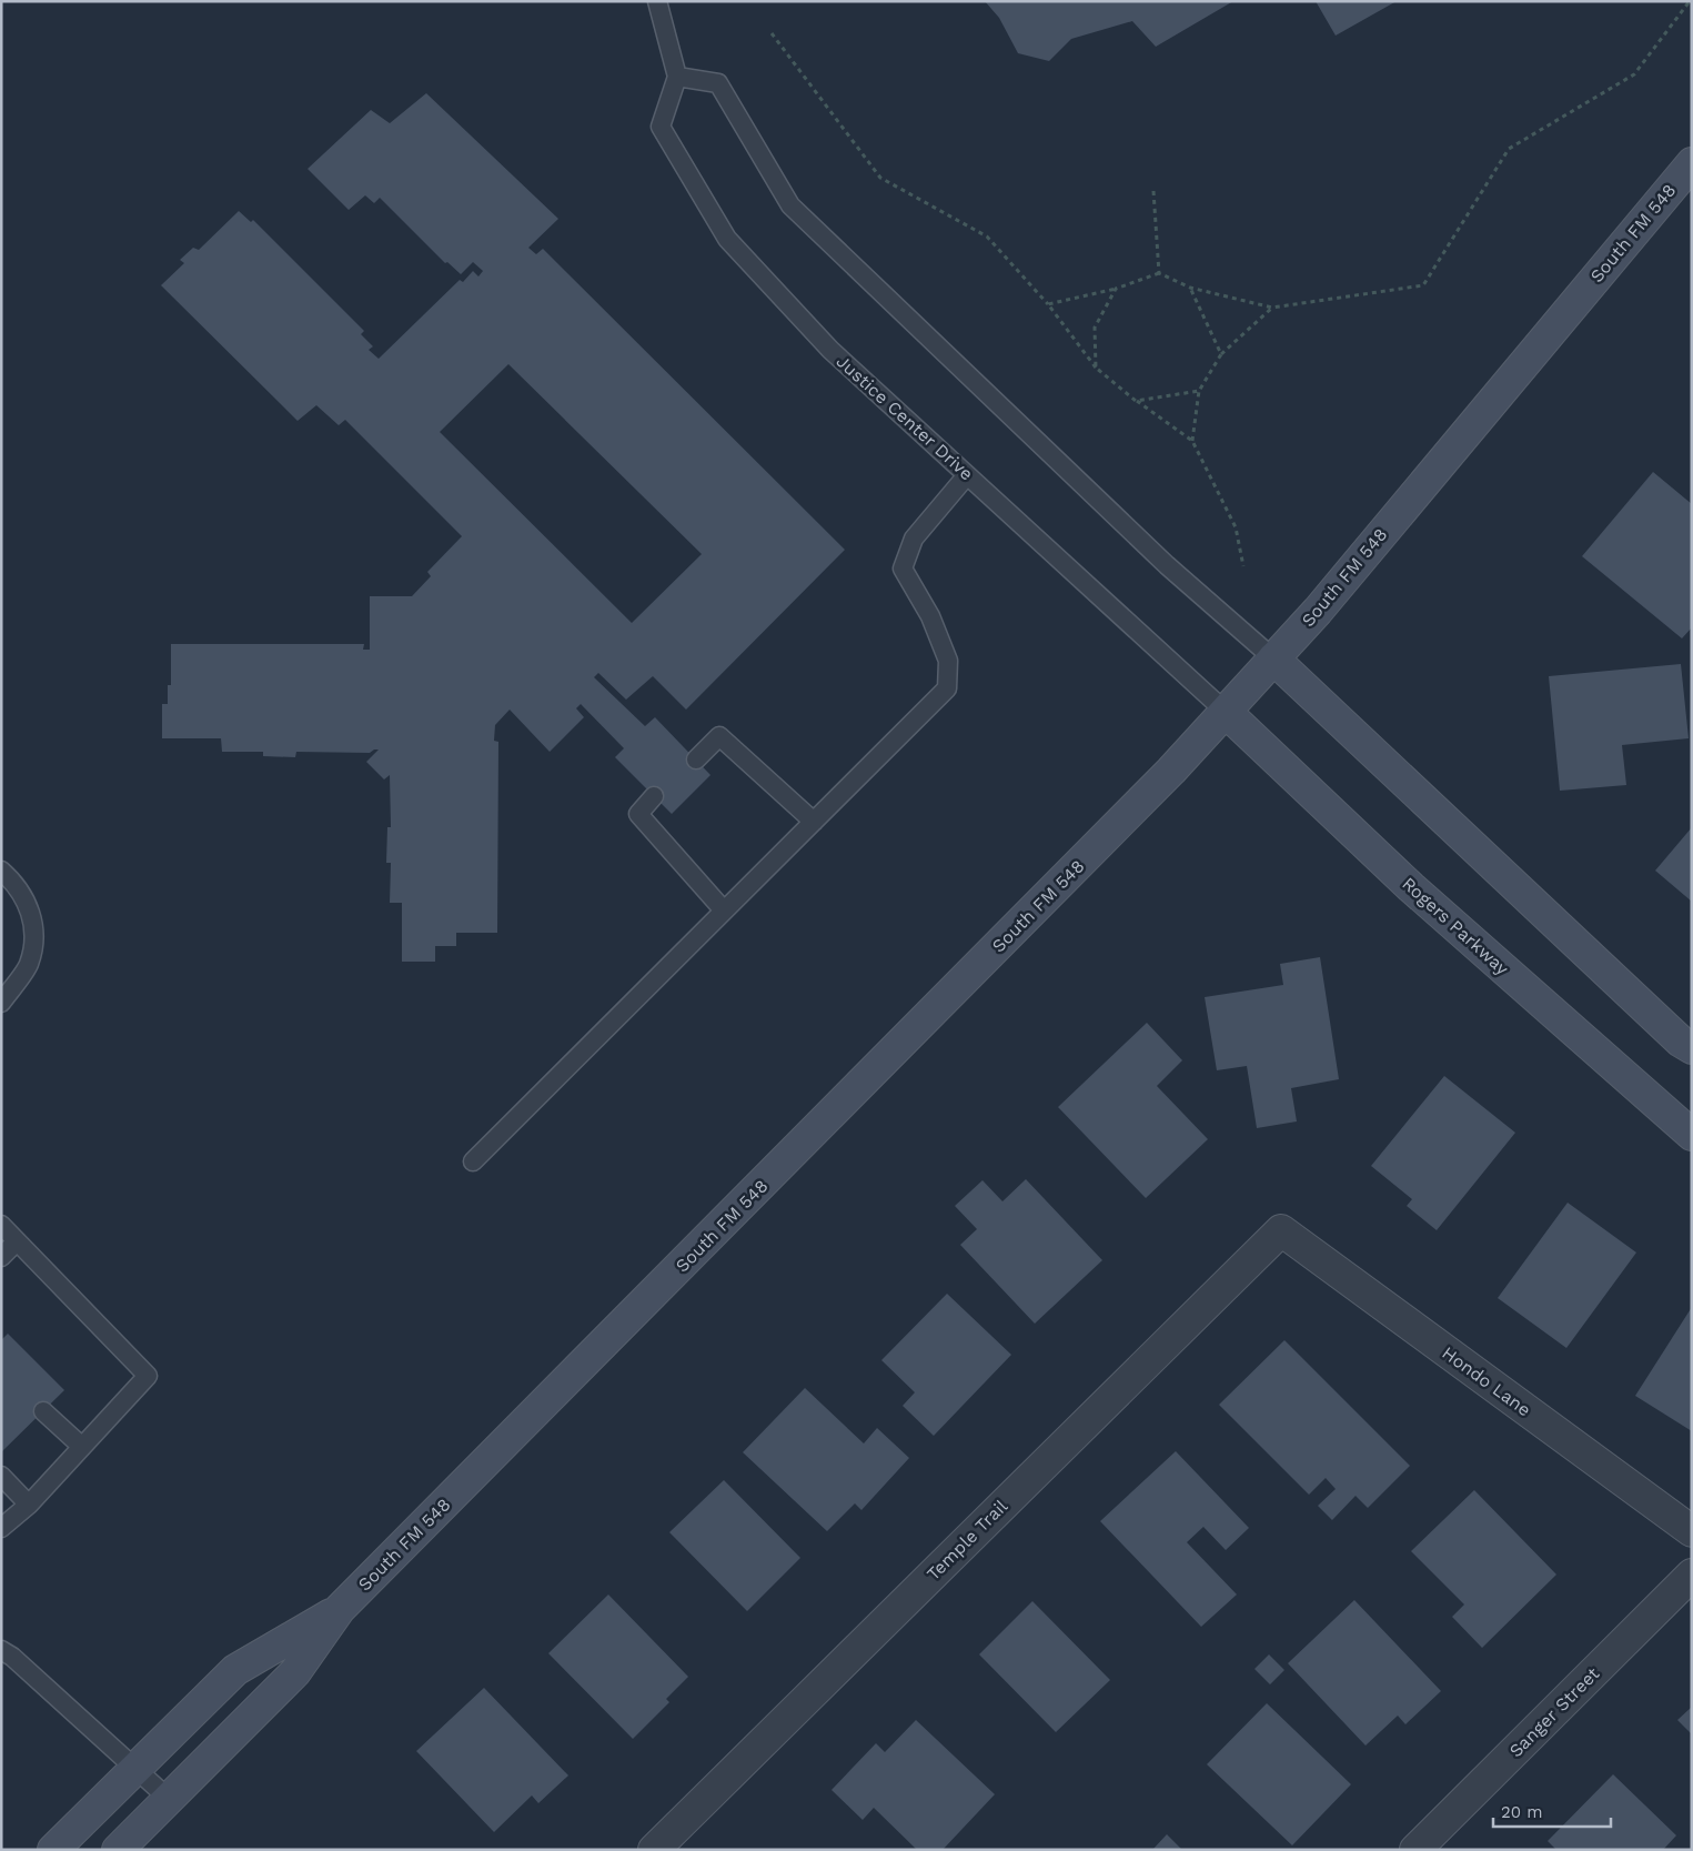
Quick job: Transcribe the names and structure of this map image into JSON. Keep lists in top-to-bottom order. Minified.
{"streets":{"main road":["South FM 548","Rogers Parkway"],"street":["Hondo Lane","Temple Trail","Sanger Street"],"lane":["Justice Center Drive"]},"crossings":[["South FM 548","Justice Center Drive"],["South FM 548","Rogers Parkway"],["Justice Center Drive","Rogers Parkway"],["Hondo Lane","Temple Trail"]],"scale_bar":"20 m"}
